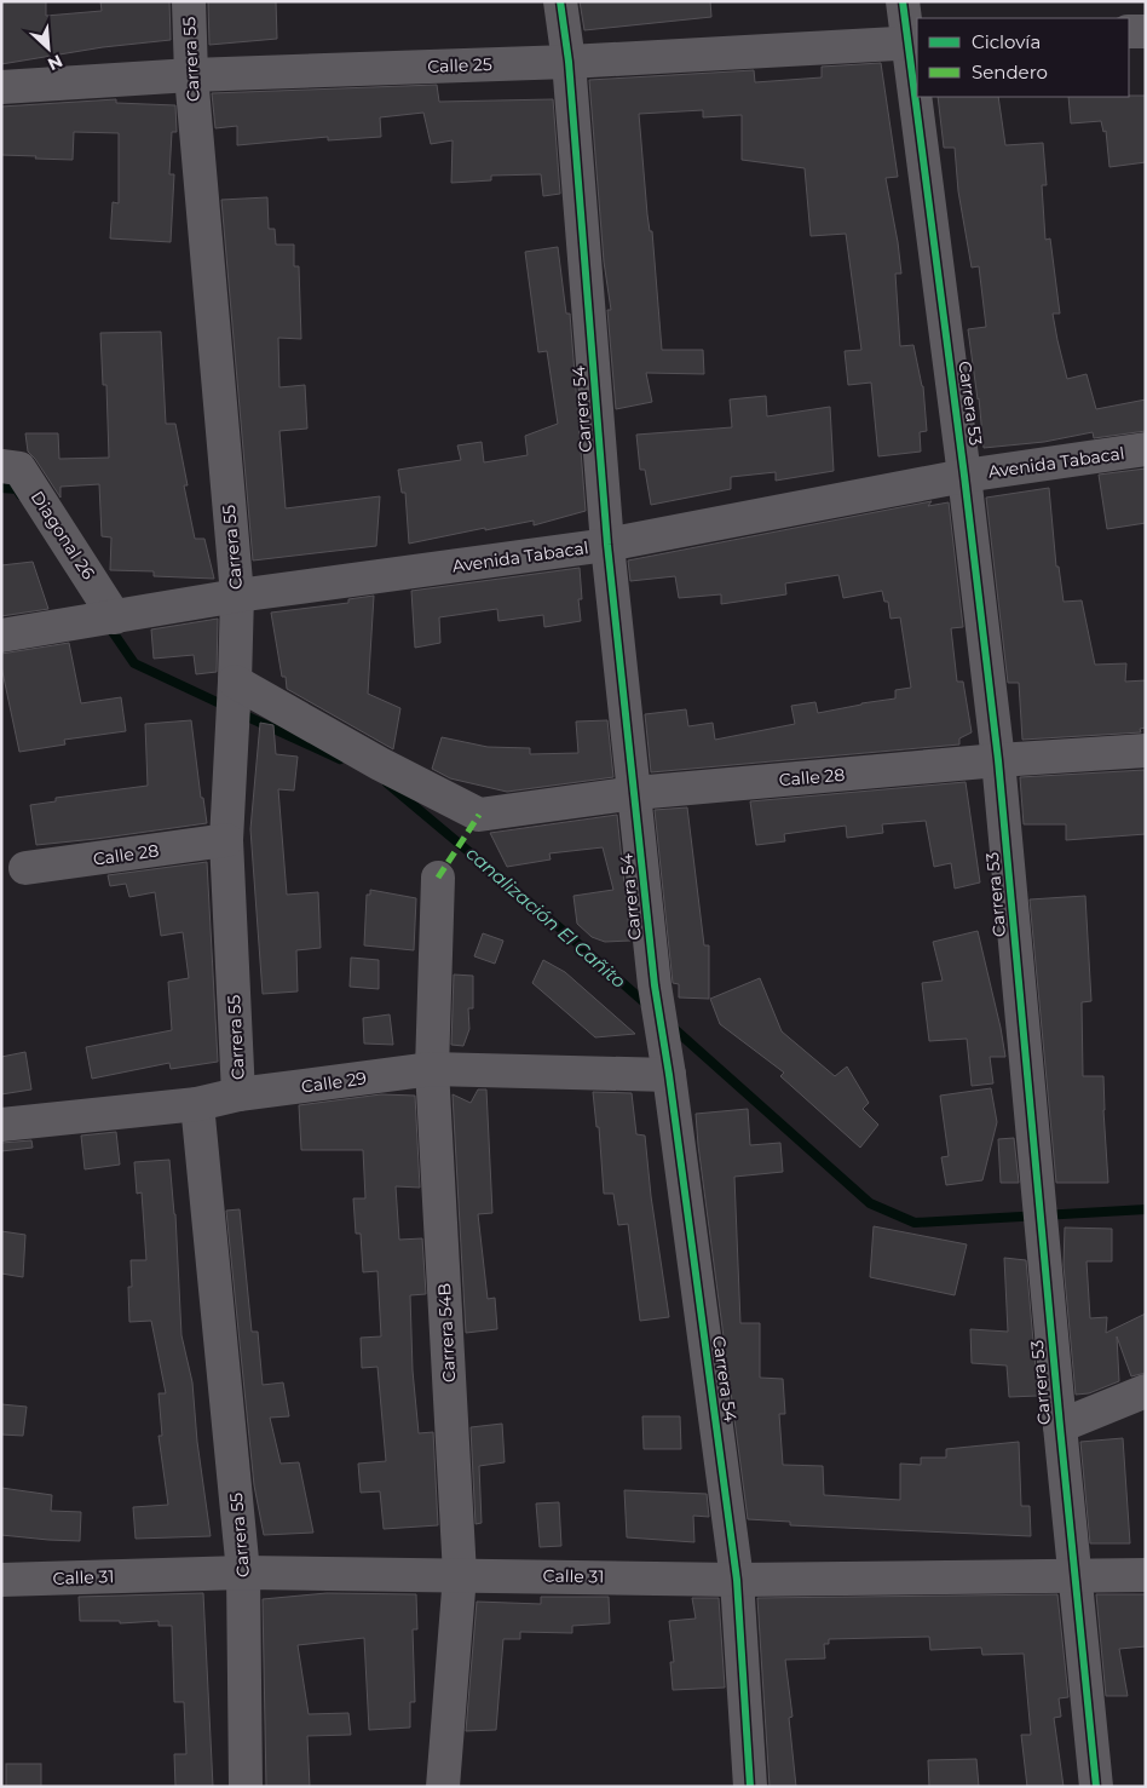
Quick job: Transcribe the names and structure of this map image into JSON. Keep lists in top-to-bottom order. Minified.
{"streets":{"street":["Carrera 55","Calle 25","Carrera 53","Carrera 54","Avenida Tabacal","Diagonal 26","Calle 28","Calle 29","Carrera 54B","Calle 31"]},"crossings":[["Carrera 55","Calle 25"],["Carrera 55","Avenida Tabacal"],["Carrera 55","Calle 28"],["Carrera 55","Calle 29"],["Carrera 55","Calle 31"],["Calle 25","Carrera 53"],["Calle 25","Carrera 54"],["Carrera 53","Avenida Tabacal"],["Carrera 53","Calle 28"],["Carrera 53","Calle 31"],["Carrera 54","Avenida Tabacal"],["Carrera 54","Calle 28"],["Carrera 54","Calle 29"],["Carrera 54","Calle 31"],["Avenida Tabacal","Diagonal 26"],["Calle 29","Carrera 54B"],["Carrera 54B","Calle 31"]],"water":["canalización El Cañito"],"legend":["Ciclovía","Sendero"],"north":"bottom right"}
